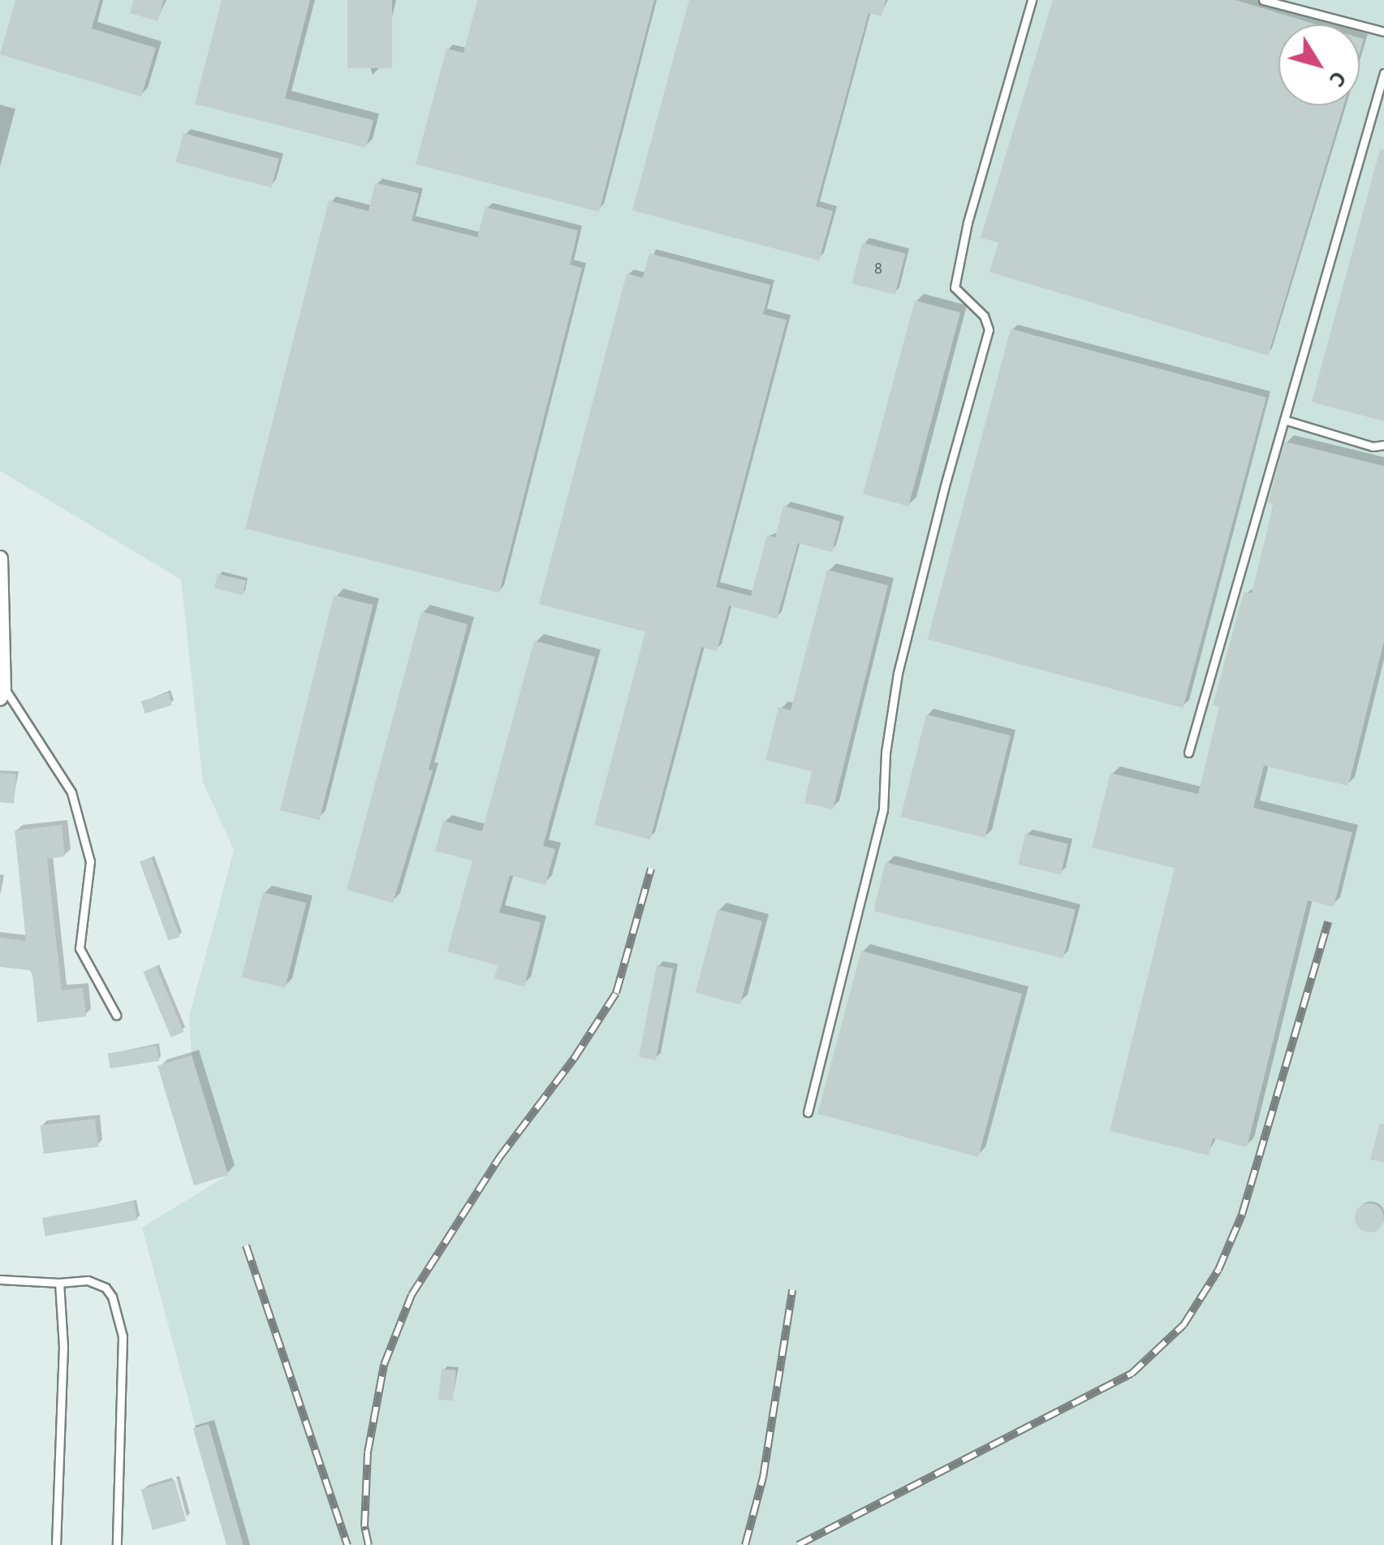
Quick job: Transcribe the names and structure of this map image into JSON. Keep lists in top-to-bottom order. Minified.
{"house_numbers":["8"],"north":"bottom right"}
